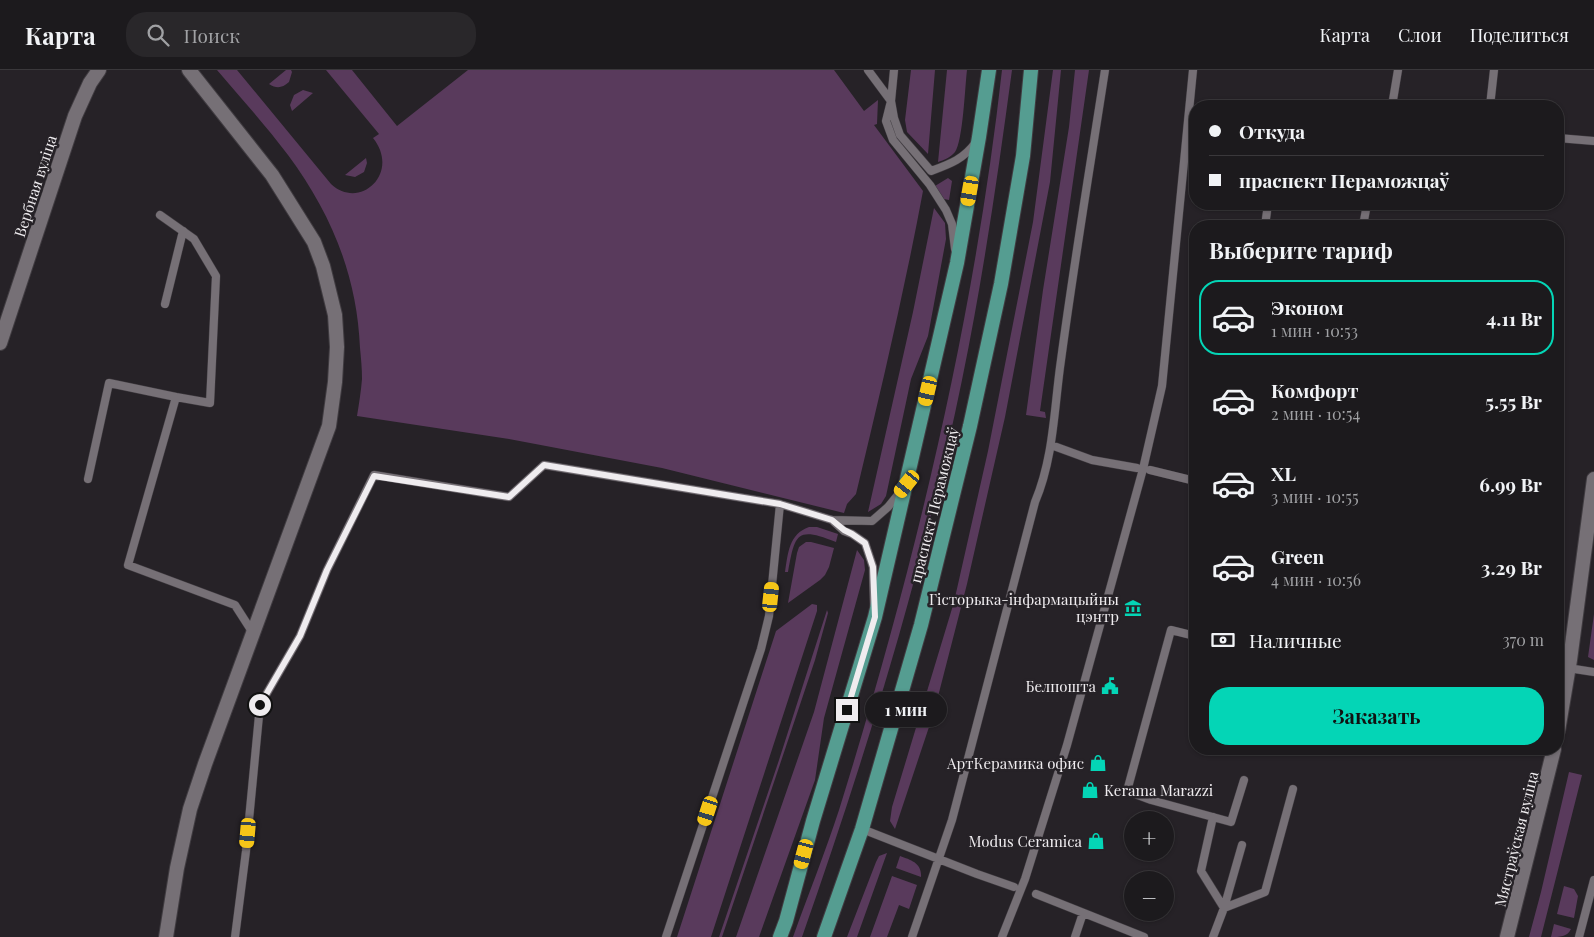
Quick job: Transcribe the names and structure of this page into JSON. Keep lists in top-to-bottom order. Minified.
{"streets":{"main road":["праспект Пераможцаў"],"street":["Вербная вуліца","Мястраўская вуліца"]},"places":{"museum":["Гісторыка-інфармацыйны цэнтр"],"public building":["Белпошта"],"shop":["АртКерамика офис","Kerama Marazzi","Modus Ceramica"]},"page":{"header":"Карта","search":"Поиск","nav":["Карта","Слои","Поделиться"],"banner":["Откуда","праспект Пераможцаў"],"heading":"Выберите тариф","list":[{"name":"Эконом","note":"1 мин · 10:53","value":"4.11 Br"},{"name":"Комфорт","note":"2 мин · 10:54","value":"5.55 Br"},{"name":"XL","note":"3 мин · 10:55","value":"6.99 Br"},{"name":"Green","note":"4 мин · 10:56","value":"3.29 Br"}],"pay":["Наличные","370 m"],"buttons":"Заказать","bubble":"1 мин","map_buttons":["+","−"]}}
